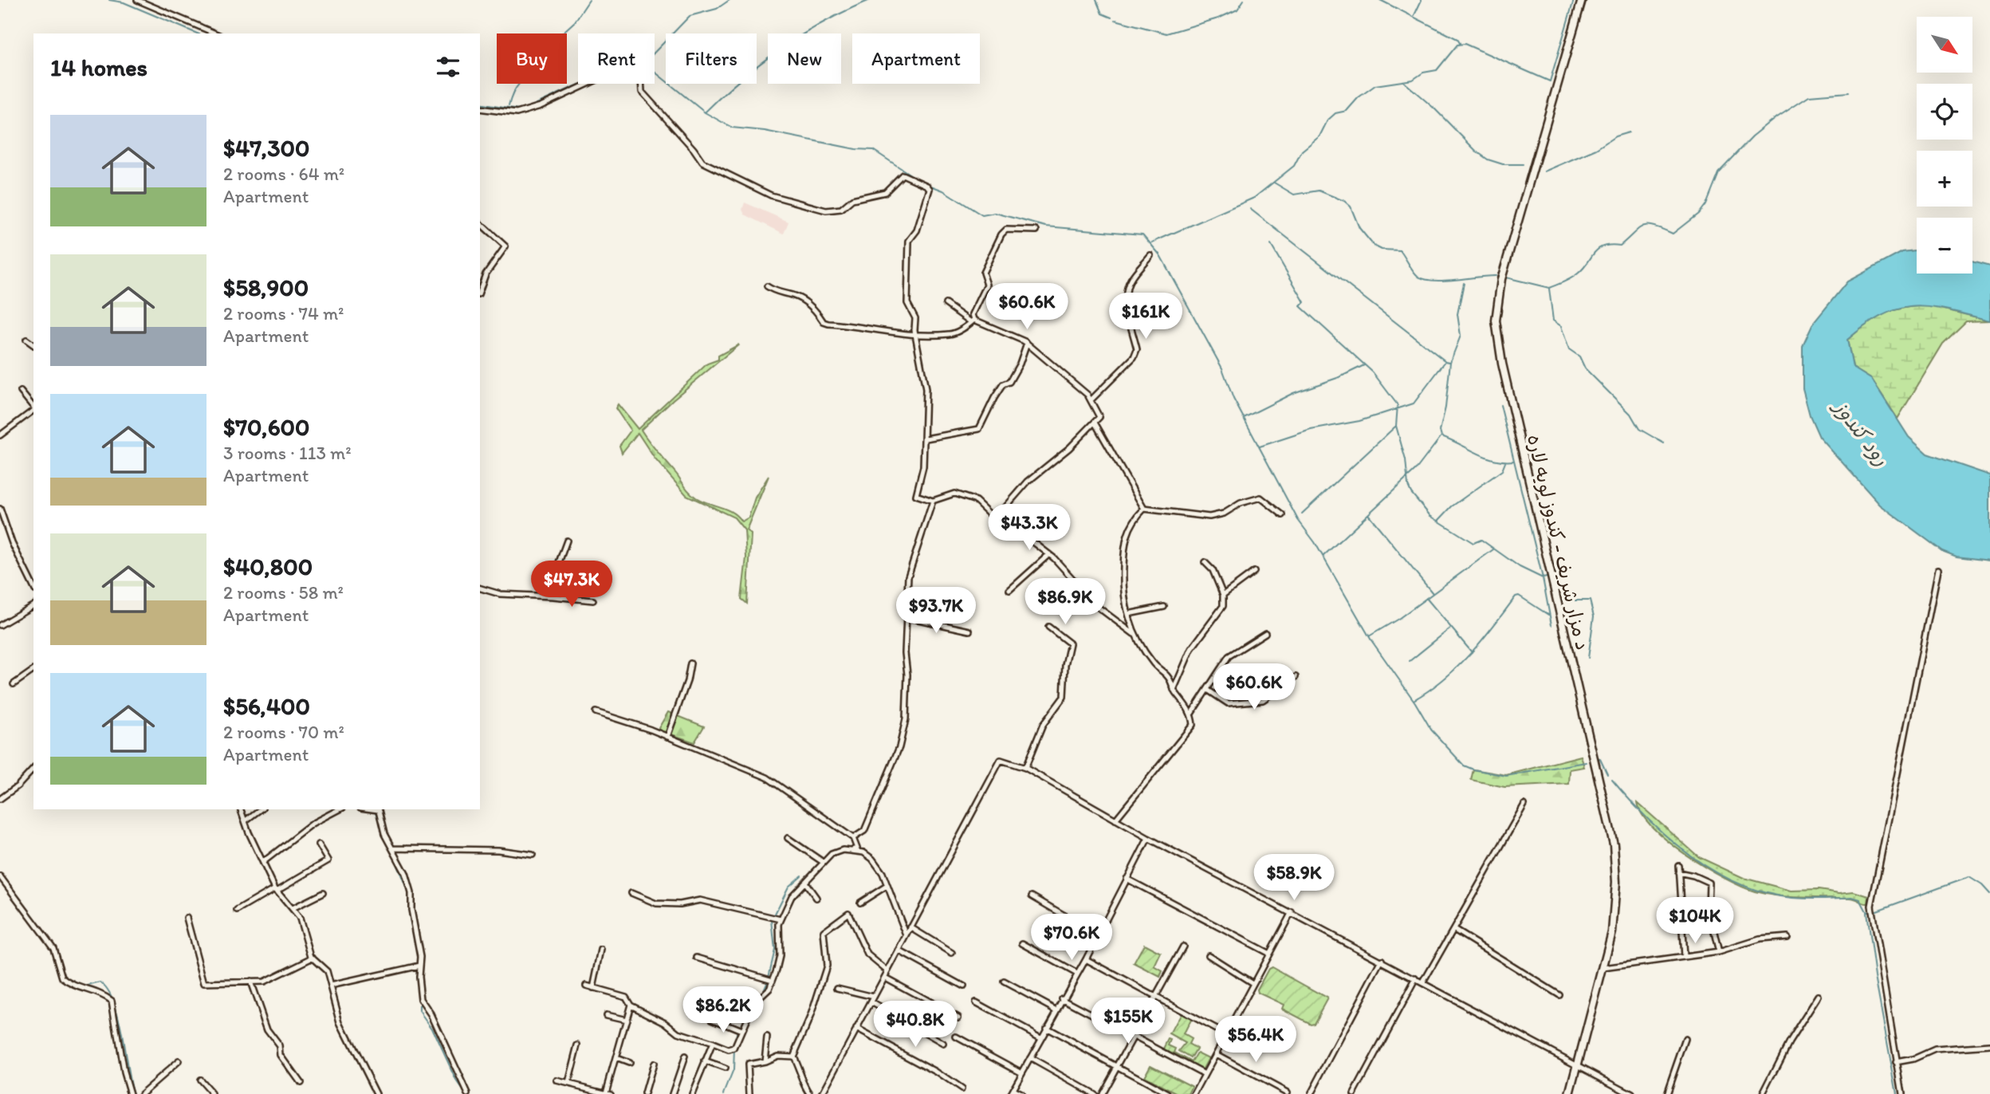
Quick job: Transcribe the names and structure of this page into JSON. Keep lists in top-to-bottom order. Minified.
{"streets":{"main road":["د مزار شریف - کندوز لویه لاره"]},"water":["رود کندوز"],"north":"bottom right","page":{"map_buttons":["+","−"],"chip":["Buy","Rent","Filters","New","Apartment"],"heading":"14 homes","list":[{"name":"$47,300","note":"2 rooms · 64 m² · Apartment"},{"name":"$58,900","note":"2 rooms · 74 m² · Apartment"},{"name":"$70,600","note":"3 rooms · 113 m² · Apartment"},{"name":"$40,800","note":"2 rooms · 58 m² · Apartment"},{"name":"$56,400","note":"2 rooms · 70 m² · Apartment"}],"price":["$60.6K","$161K","$43.3K","$47.3K","$86.9K","$93.7K","$60.6K","$58.9K","$104K","$70.6K","$86.2K","$155K","$40.8K","$56.4K"]}}
